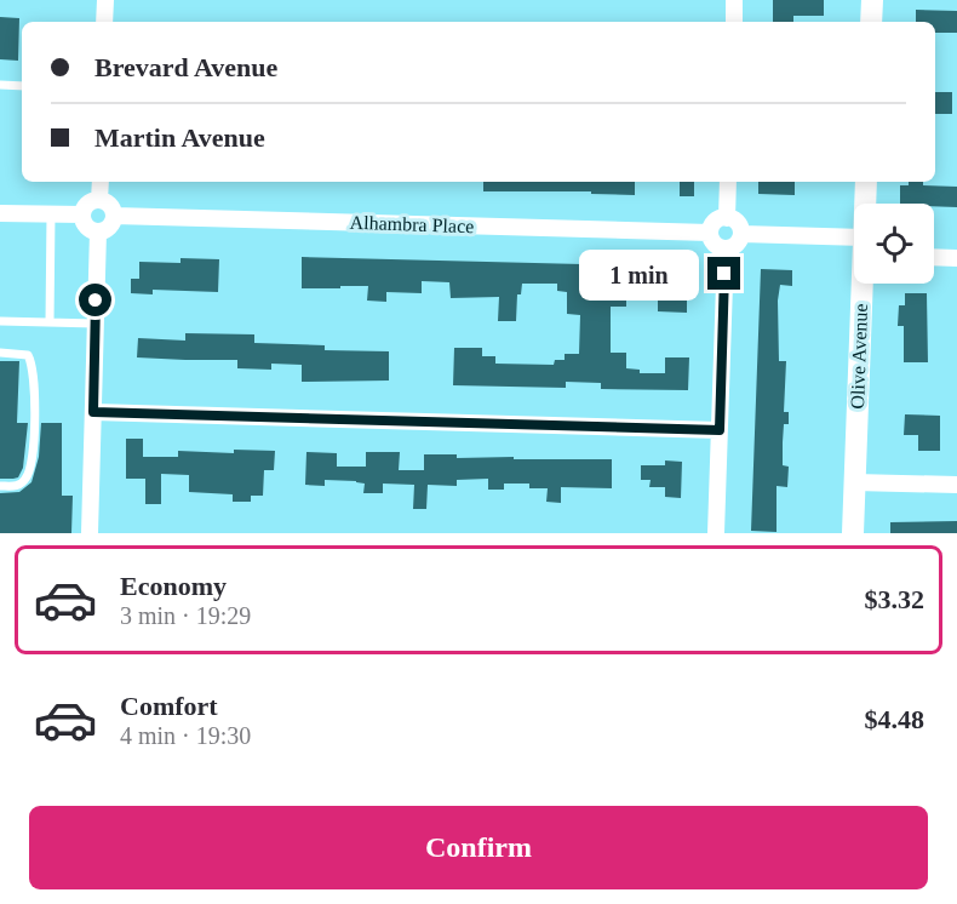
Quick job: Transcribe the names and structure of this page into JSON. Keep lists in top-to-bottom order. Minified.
{"streets":{"street":["Alhambra Place","Olive Avenue"]},"page":{"banner":["Brevard Avenue","Martin Avenue"],"bubble":"1 min","list":[{"name":"Economy","note":"3 min · 19:29","value":"$3.32"},{"name":"Comfort","note":"4 min · 19:30","value":"$4.48"}],"buttons":"Confirm"}}
